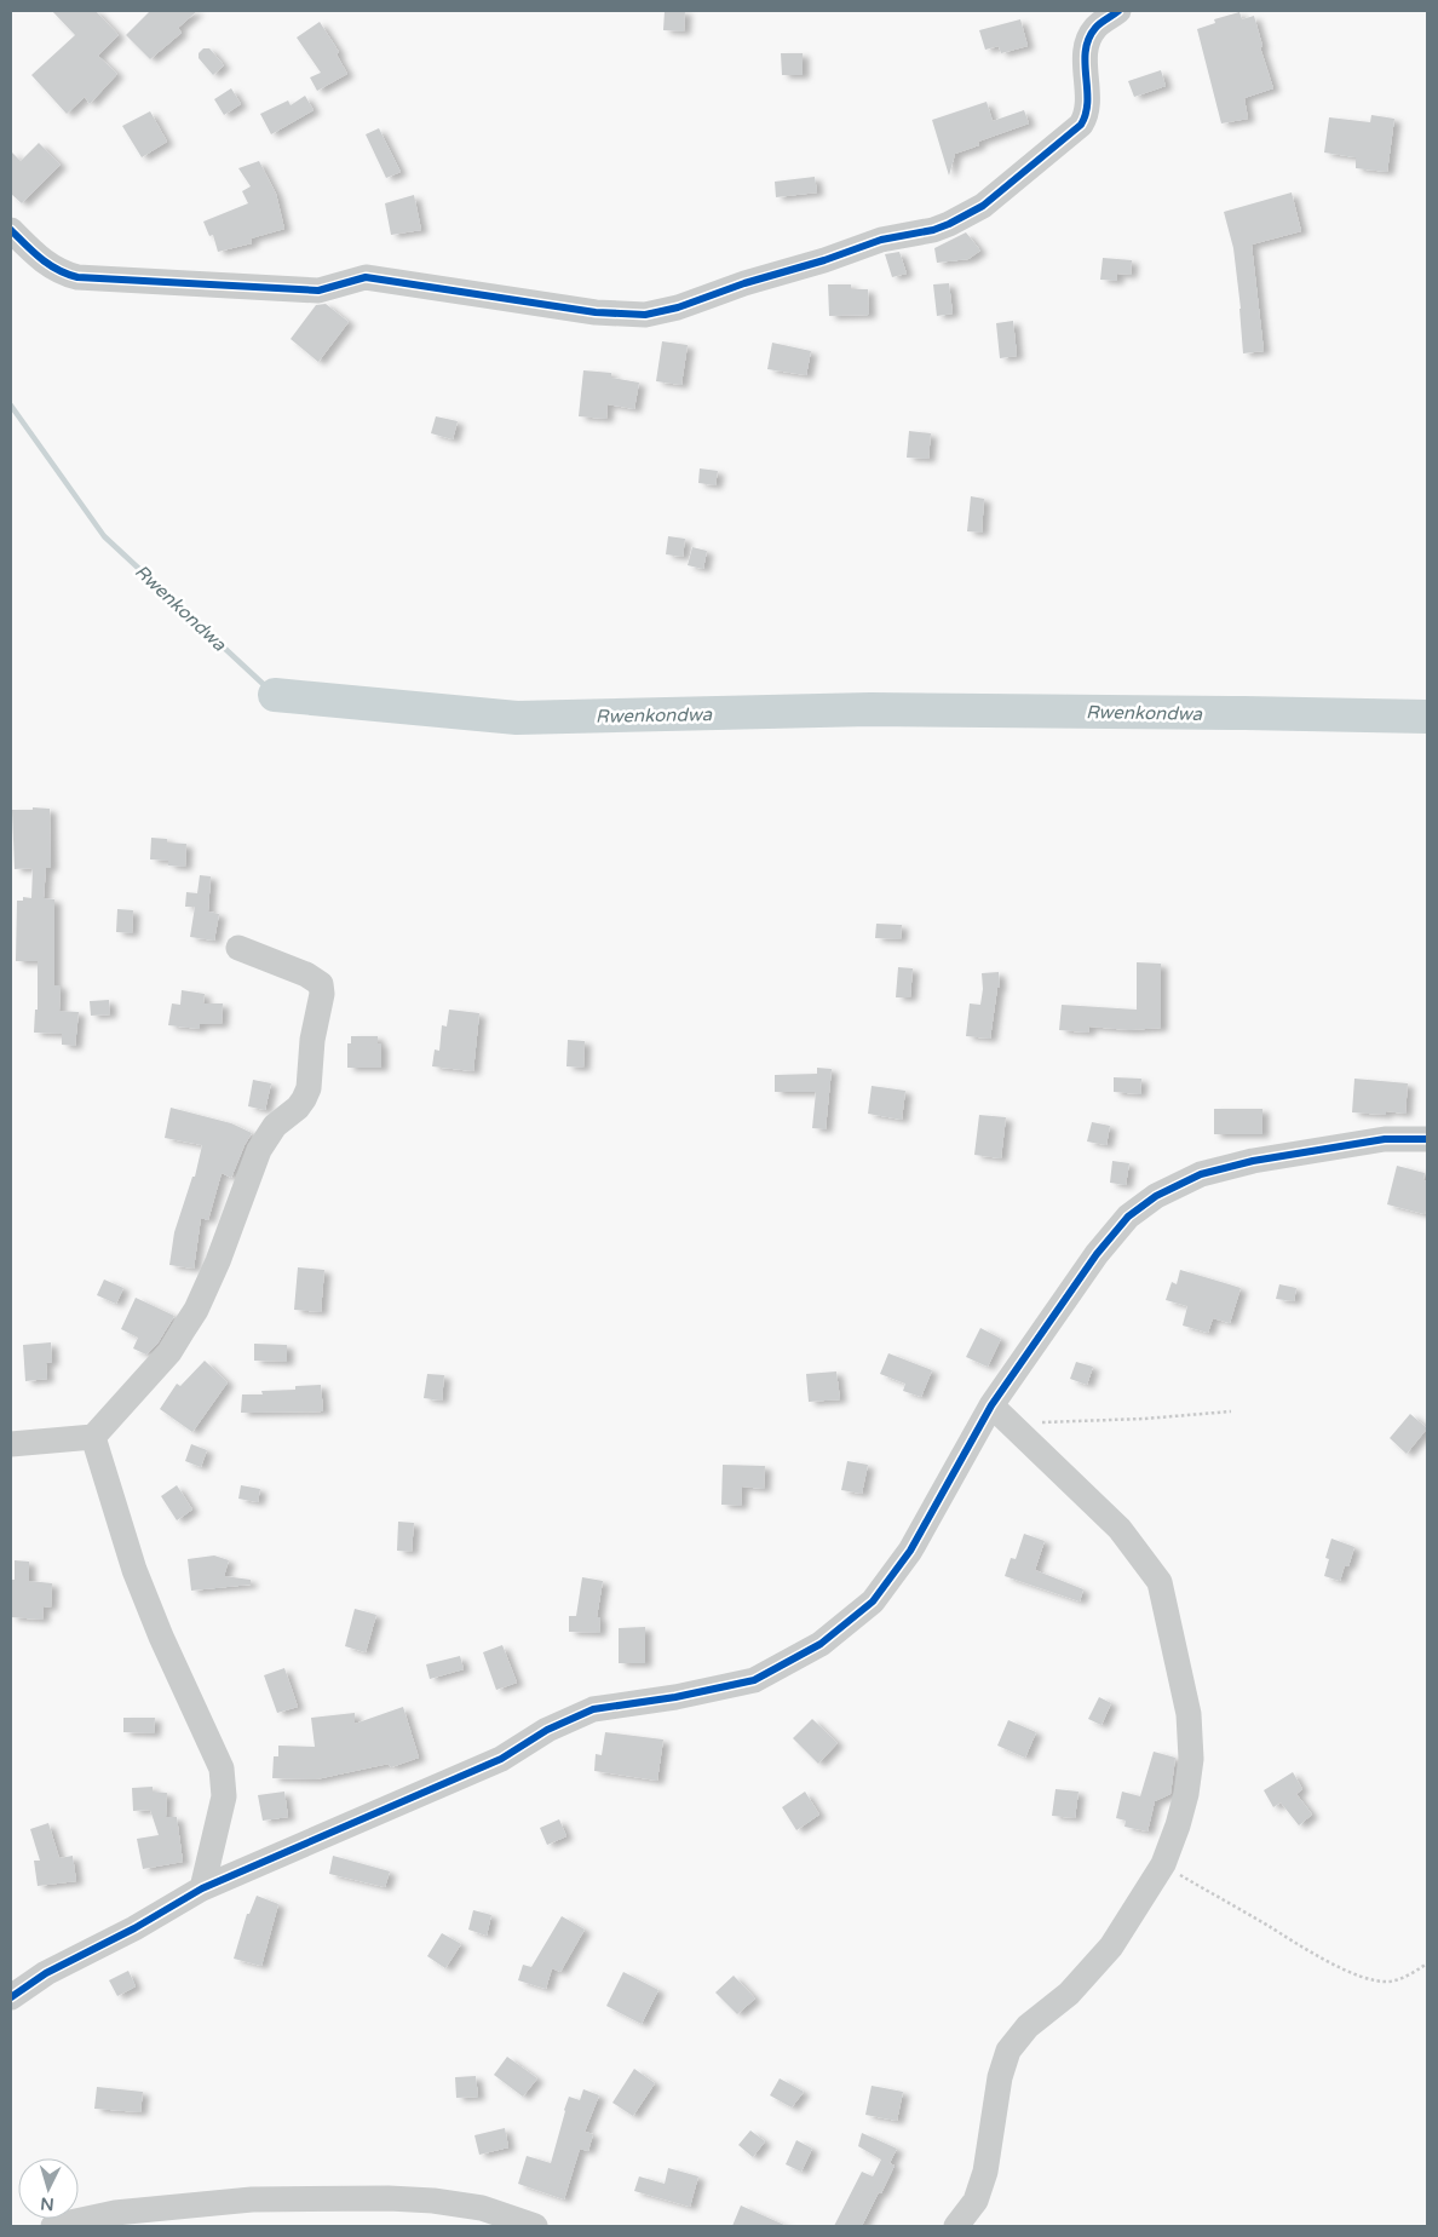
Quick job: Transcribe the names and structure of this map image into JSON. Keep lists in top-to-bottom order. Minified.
{"water":["Rwenkondwa"],"north":"bottom"}
